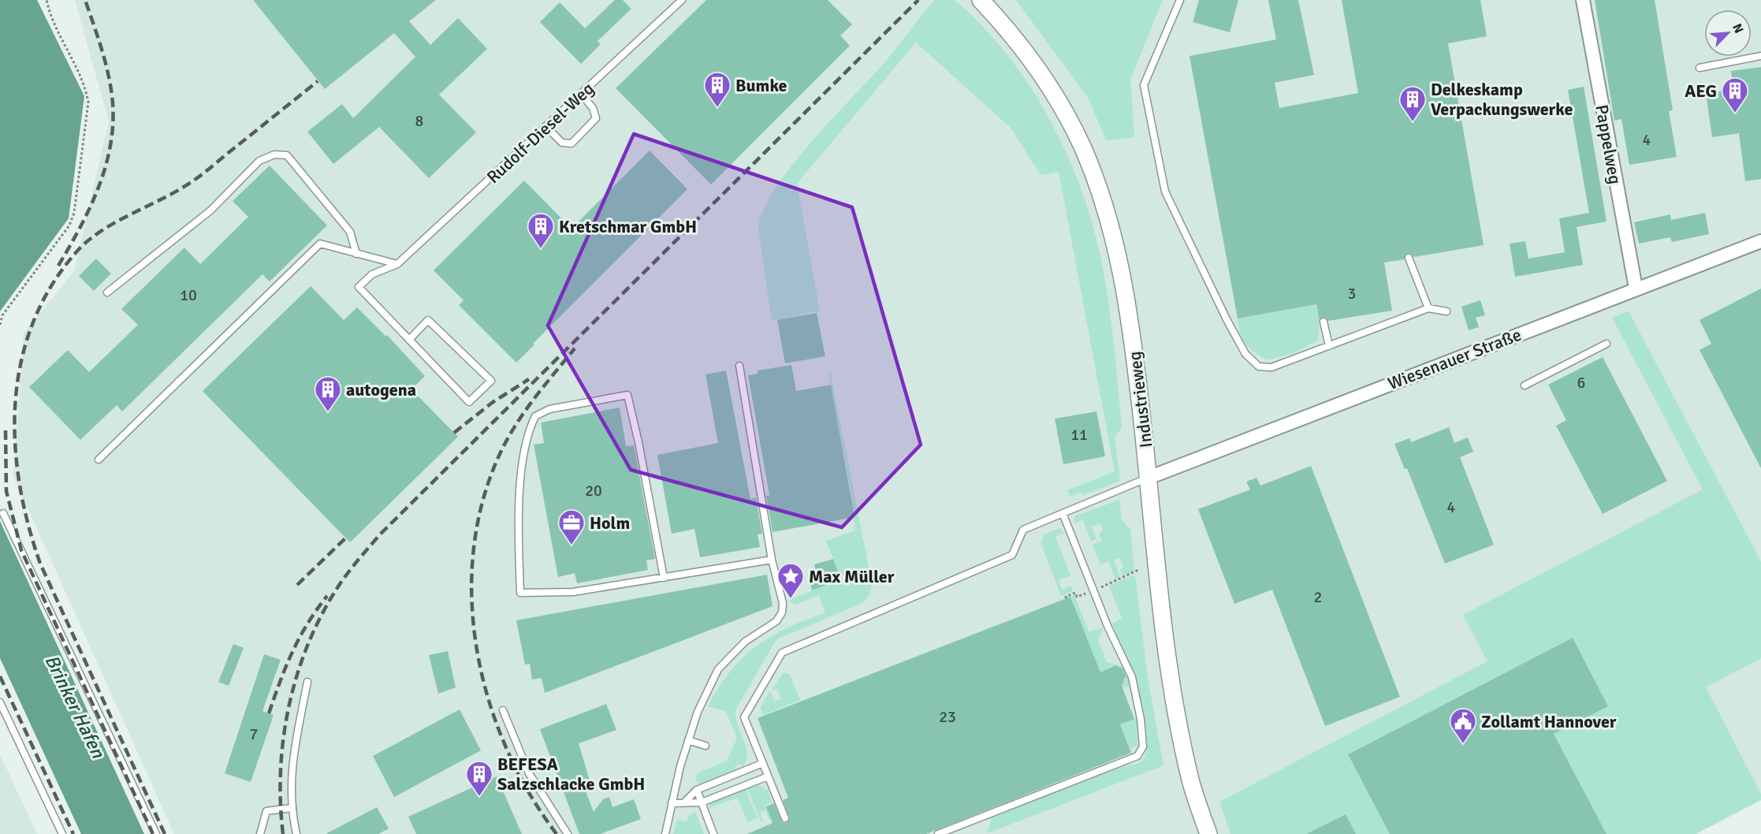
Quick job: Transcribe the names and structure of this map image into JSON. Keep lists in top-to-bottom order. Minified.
{"streets":{"street":["Pappelweg","Wiesenauer Straße","Industrieweg"],"lane":["Rudolf-Diesel-Weg"]},"crossings":[["Pappelweg","Wiesenauer Straße"],["Wiesenauer Straße","Industrieweg"]],"water":["Brinker Hafen"],"places":{"building":["Bumke","AEG","Delkeskamp Verpackungswerke","Kretschmar GmbH","autogena","BEFESA Salzschlacke GmbH"],"office":["Holm"],"place":["Max Müller"],"public building":["Zollamt Hannover"]},"house_numbers":["8","4","3","10","6","11","20","4","2","23","7"],"north":"top right"}
